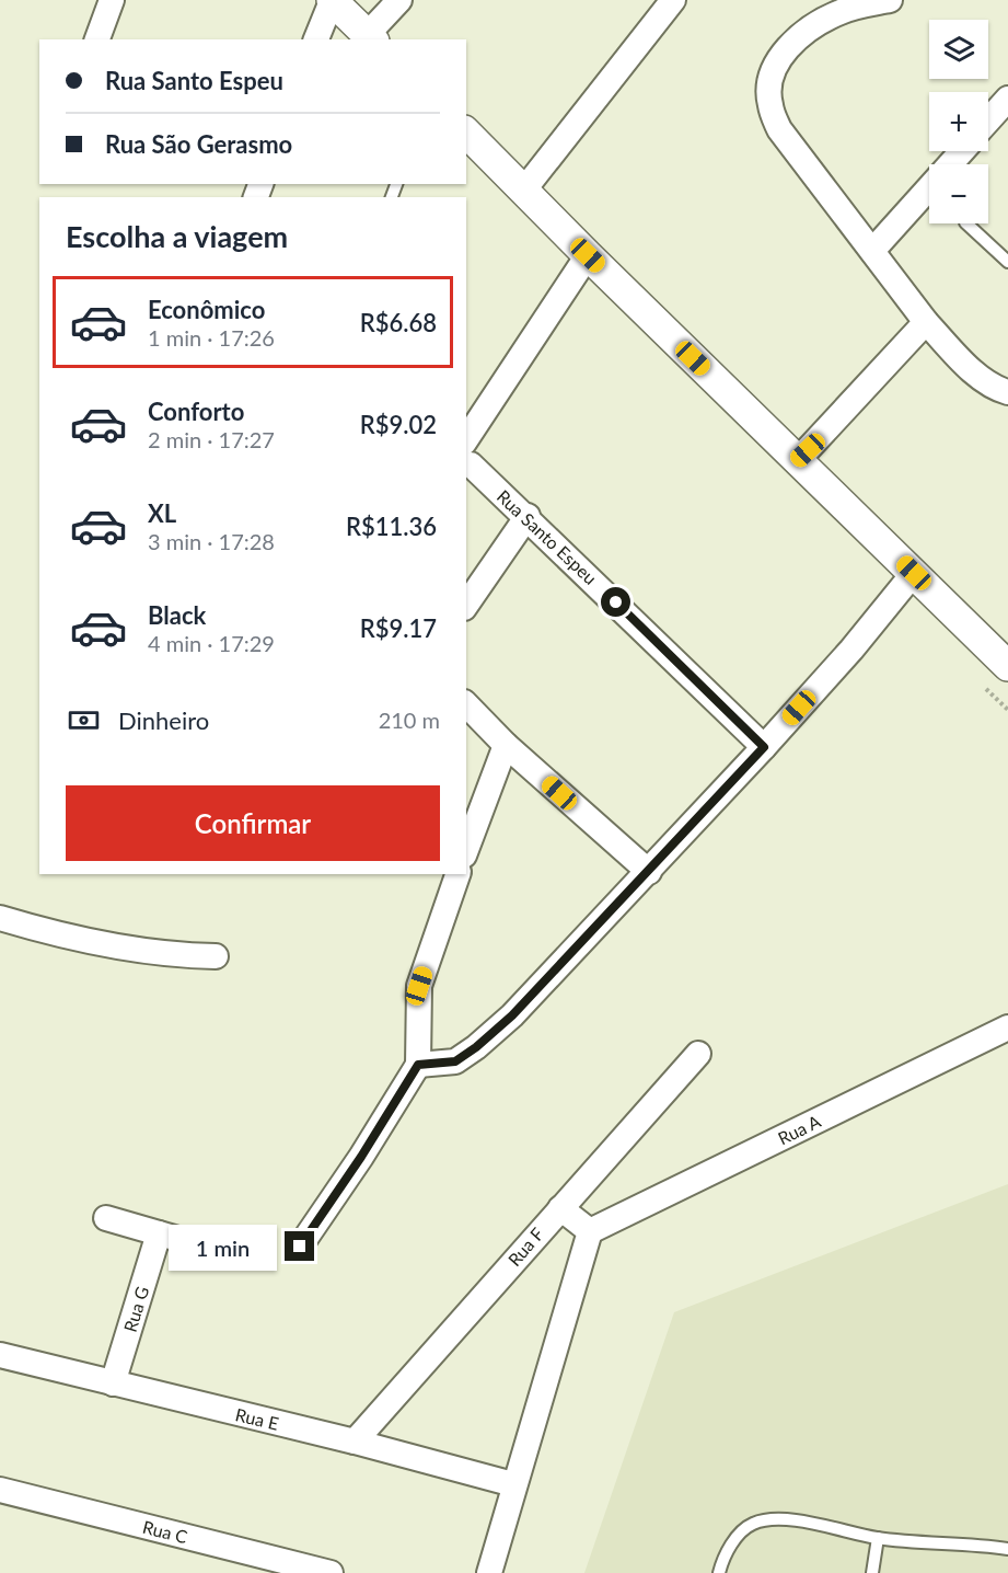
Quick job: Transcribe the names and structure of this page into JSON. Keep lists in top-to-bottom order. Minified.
{"streets":{"street":["Rua Santo Espeu","Rua A","Rua F","Rua G","Rua E","Rua C"]},"crossings":[["Rua F","Rua E"],["Rua G","Rua E"]],"page":{"map_buttons":["+","−"],"banner":["Rua Santo Espeu","Rua São Gerasmo"],"heading":"Escolha a viagem","list":[{"name":"Econômico","note":"1 min · 17:26","value":"R$6.68"},{"name":"Conforto","note":"2 min · 17:27","value":"R$9.02"},{"name":"XL","note":"3 min · 17:28","value":"R$11.36"},{"name":"Black","note":"4 min · 17:29","value":"R$9.17"}],"pay":["Dinheiro","210 m"],"buttons":"Confirmar","bubble":"1 min"}}
